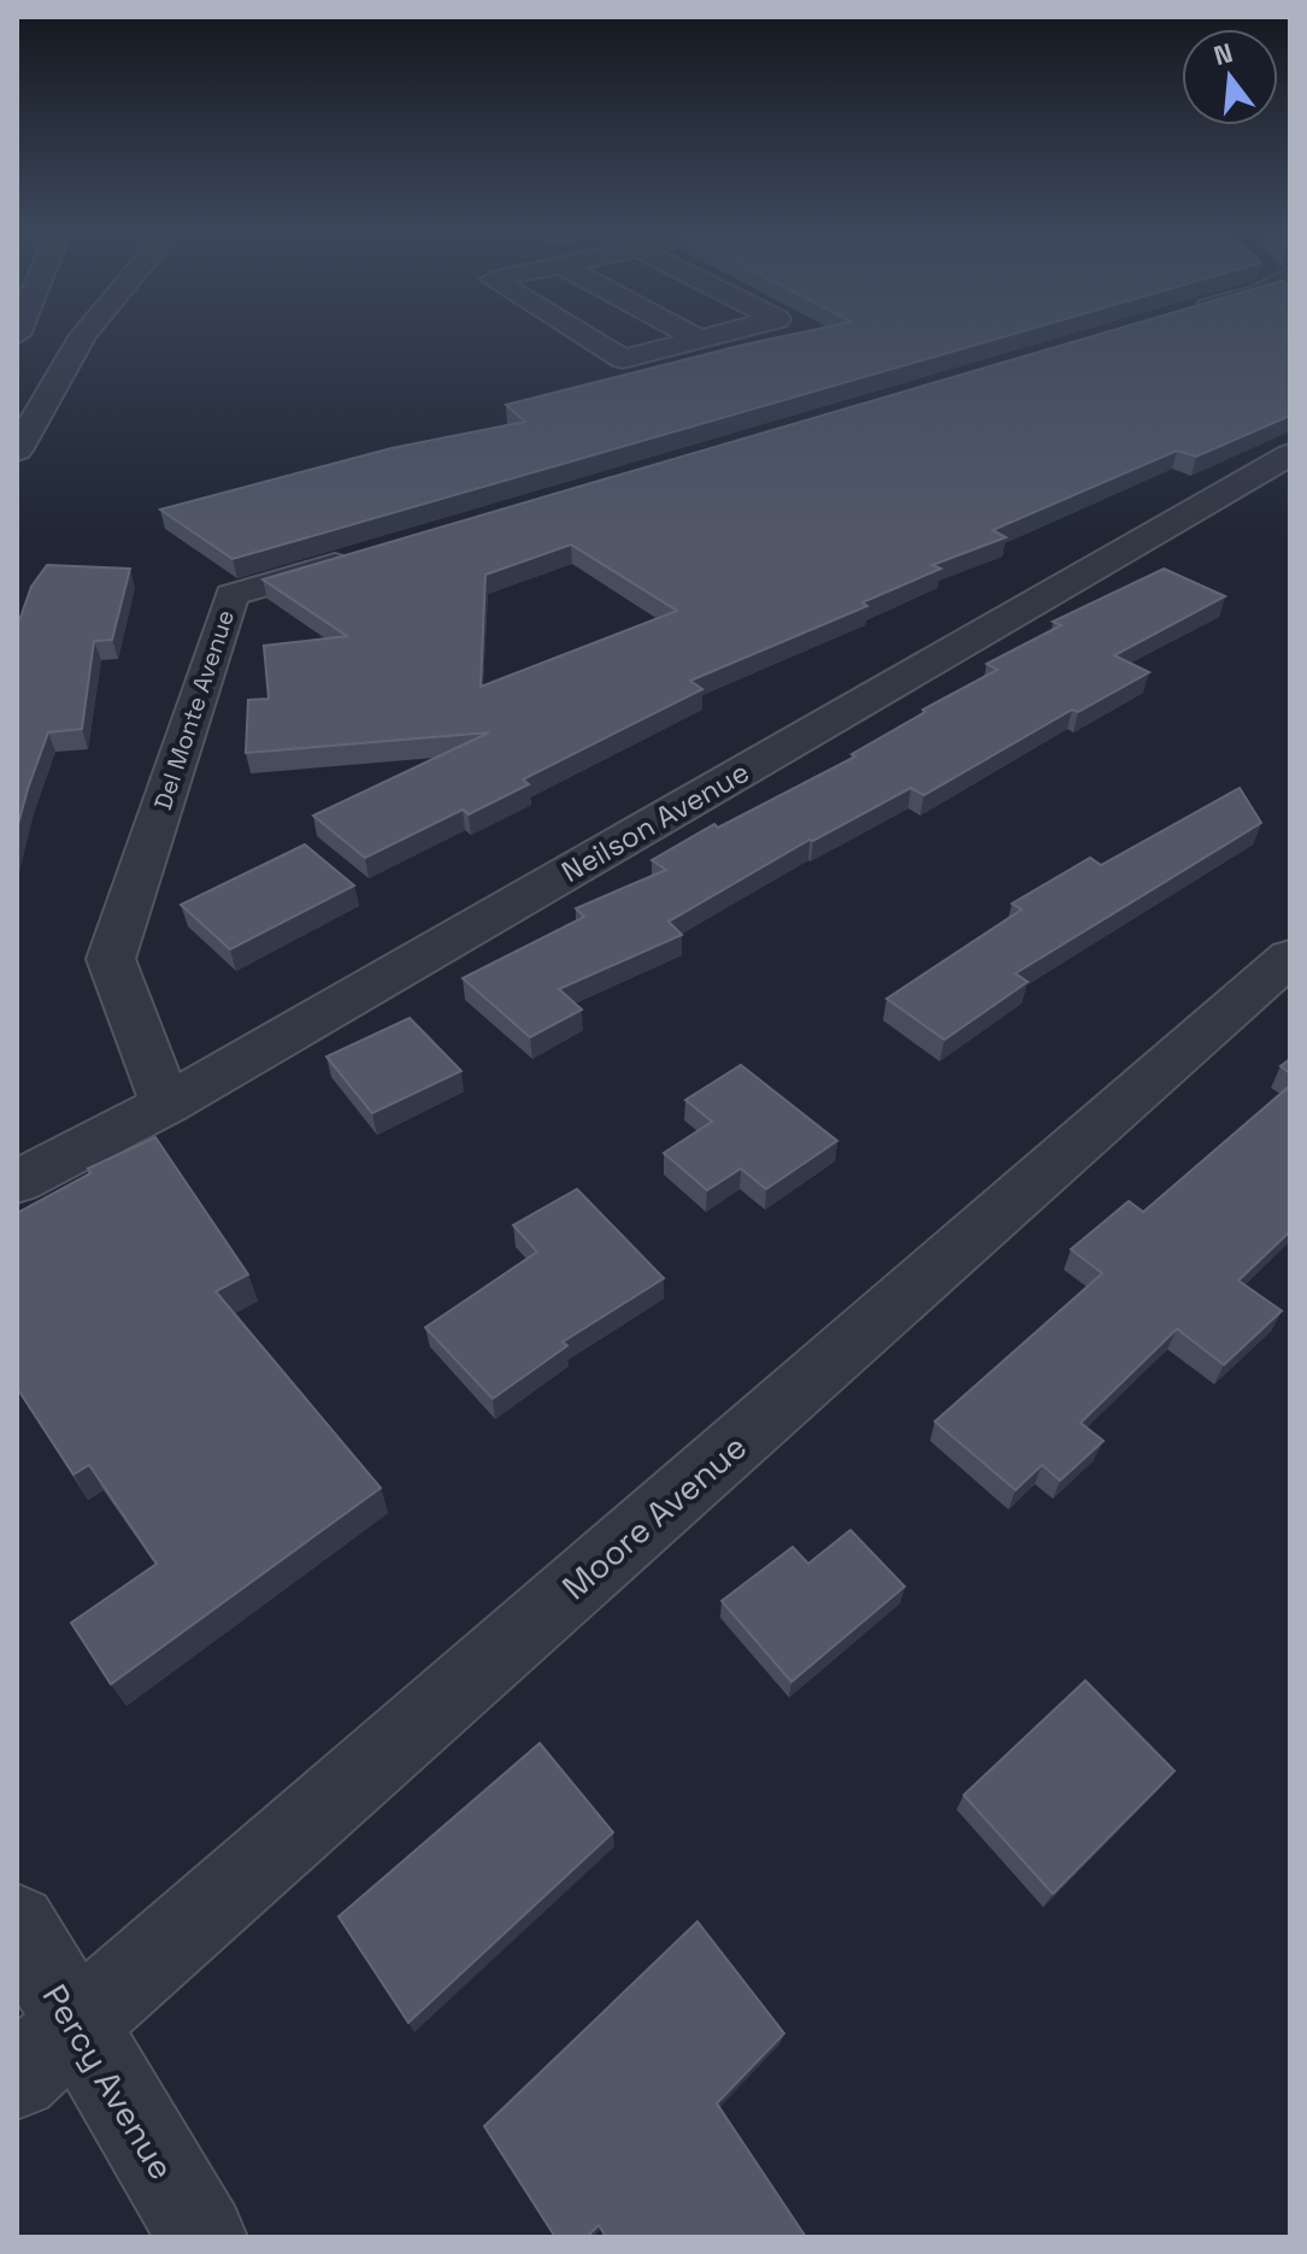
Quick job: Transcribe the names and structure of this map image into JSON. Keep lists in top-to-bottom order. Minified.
{"streets":{"street":["Del Monte Avenue","Neilson Avenue","Moore Avenue","Percy Avenue"]},"crossings":[["Del Monte Avenue","Neilson Avenue"],["Moore Avenue","Percy Avenue"]],"north":"top"}
